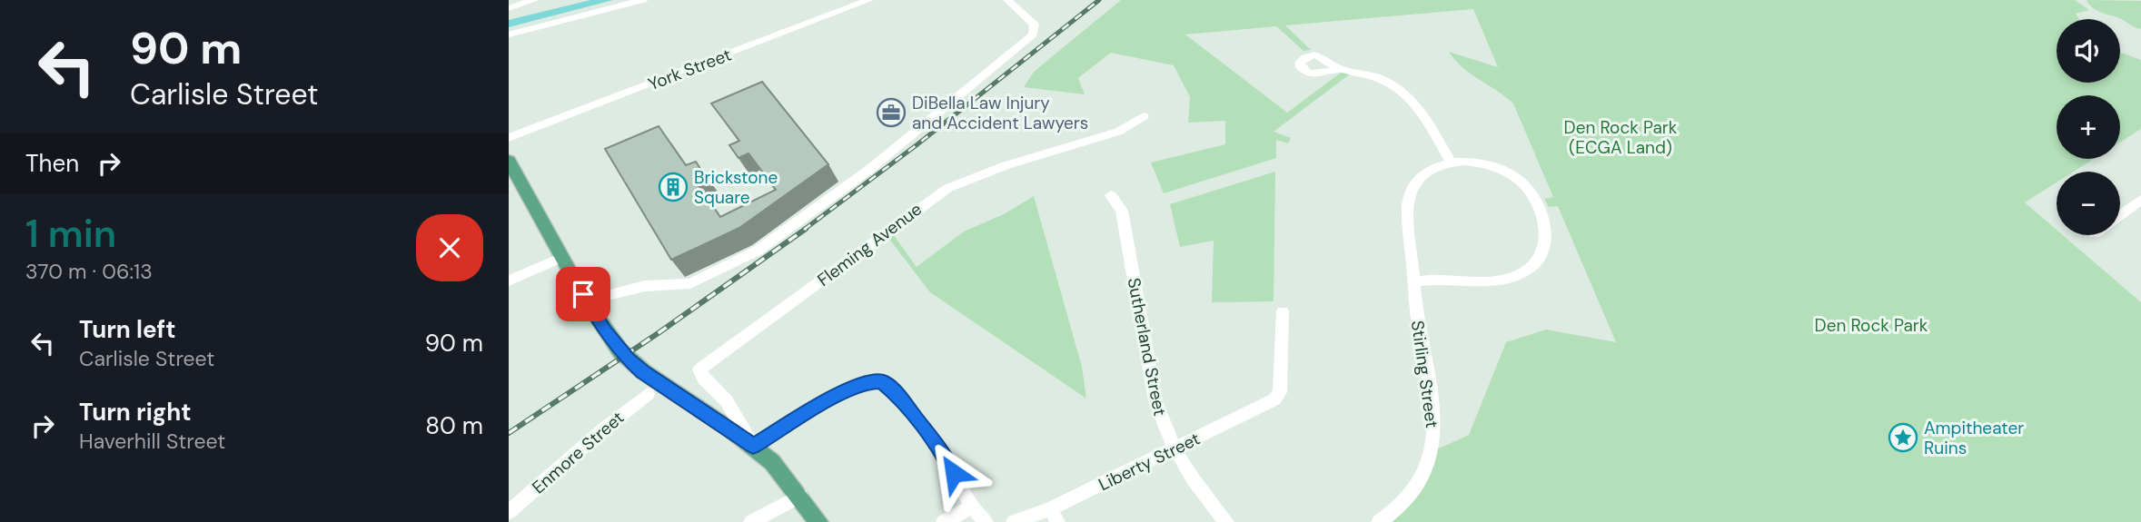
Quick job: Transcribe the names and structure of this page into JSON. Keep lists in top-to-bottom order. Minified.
{"streets":{"street":["York Street","Fleming Avenue","Sutherland Street","Stirling Street","Enmore Street","Liberty Street"]},"crossings":[["Sutherland Street","Liberty Street"]],"parks":["Den Rock Park (ECGA Land)","Den Rock Park"],"places":{"office":["DiBella Law Injury and Accident Lawyers"],"building":["Brickstone Square"],"place":["Ampitheater Ruins"]},"page":{"turn":["90 m","Carlisle Street"],"map_buttons":["+","−"],"then":"Then","heading":["1 min","370 m · 06:13"],"list":[{"name":"Turn left","note":"Carlisle Street","value":"90 m"},{"name":"Turn right","note":"Haverhill Street","value":"80 m"}]}}
